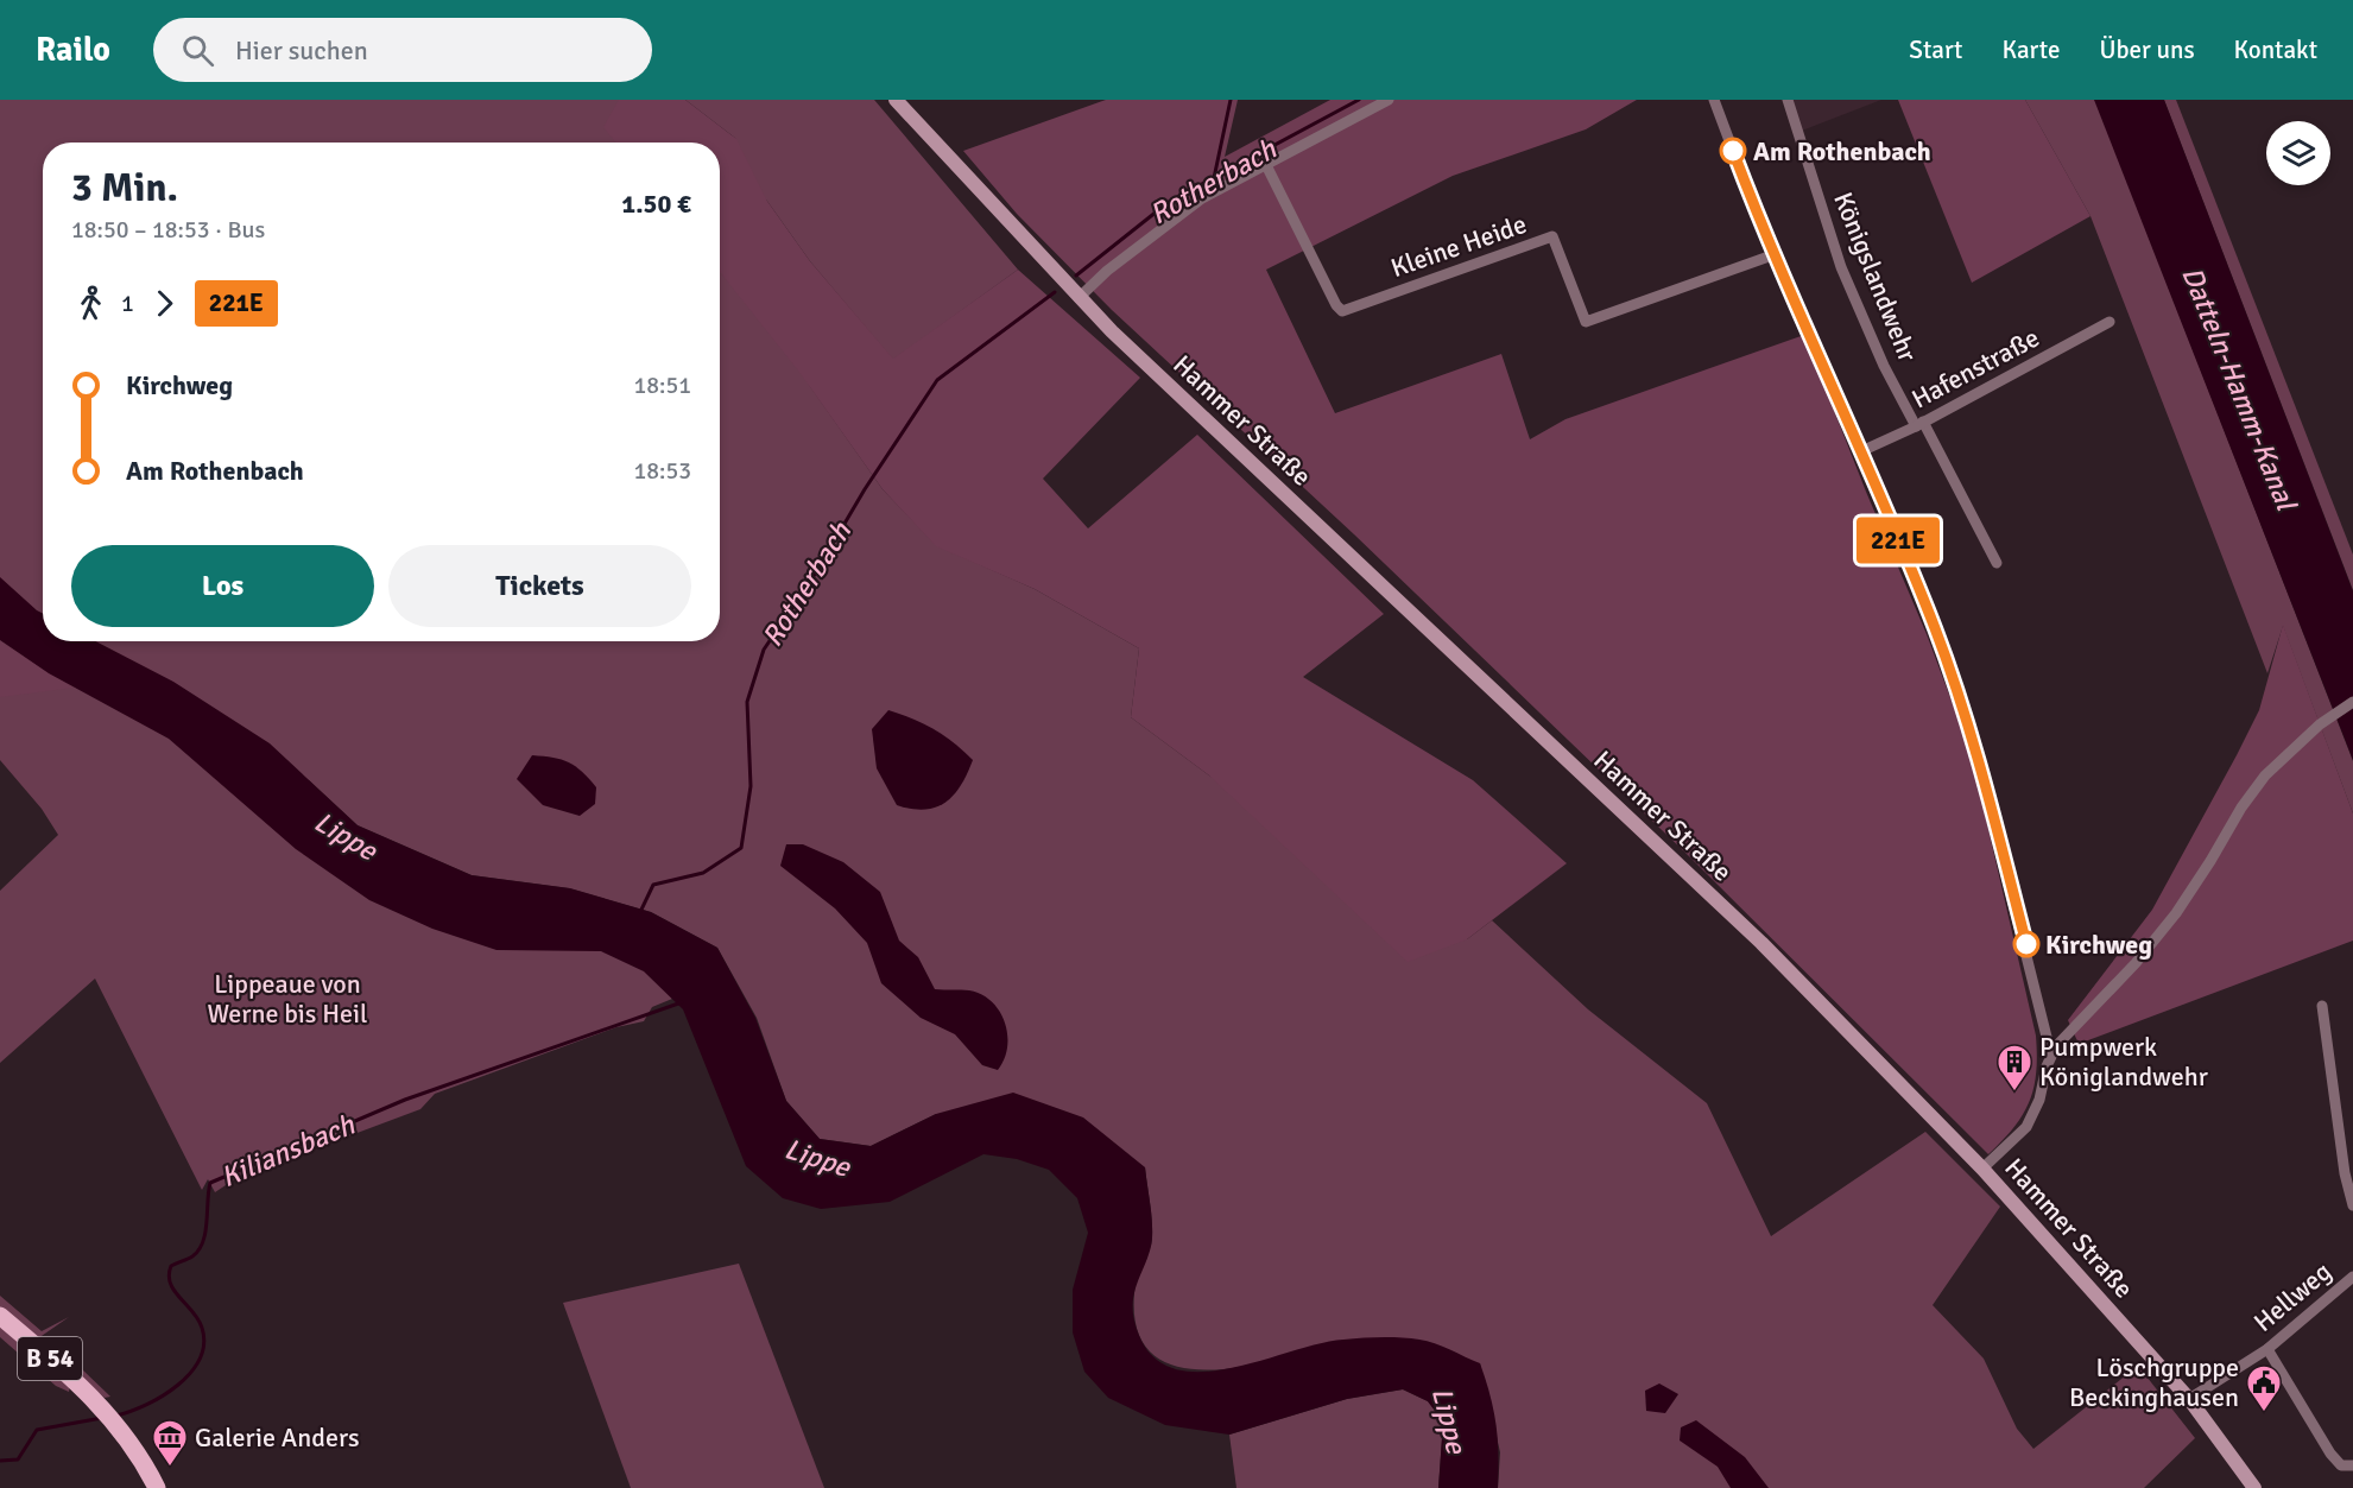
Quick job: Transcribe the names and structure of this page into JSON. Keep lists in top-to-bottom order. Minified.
{"streets":{"main road":["Hammer Straße","B 54"],"street":["Kleine Heide","Königslandwehr","Hafenstraße","Hellweg"]},"crossings":[["Königslandwehr","Hafenstraße"],["Hammer Straße","Hellweg"]],"water":["Rotherbach","Datteln-Hamm-Kanal","Lippe","Kiliansbach"],"parks":["Lippeaue von Werne bis Heil"],"places":{"other":["Am Rothenbach","Kirchweg"],"building":["Pumpwerk Königlandwehr"],"public building":["Löschgruppe Beckinghausen"],"museum":["Galerie Anders"]},"lines":["bus line 221E"],"page":{"header":"Railo","search":"Hier suchen","nav":["Start","Karte","Über uns","Kontakt"],"on_map":"221E","heading":["3 Min.","18:50 – 18:53 · Bus","1.50 €"],"legs":["1","221E"],"list":[{"name":"Kirchweg","value":"18:51"},{"name":"Am Rothenbach","value":"18:53"}],"buttons":["Los","Tickets"]}}
